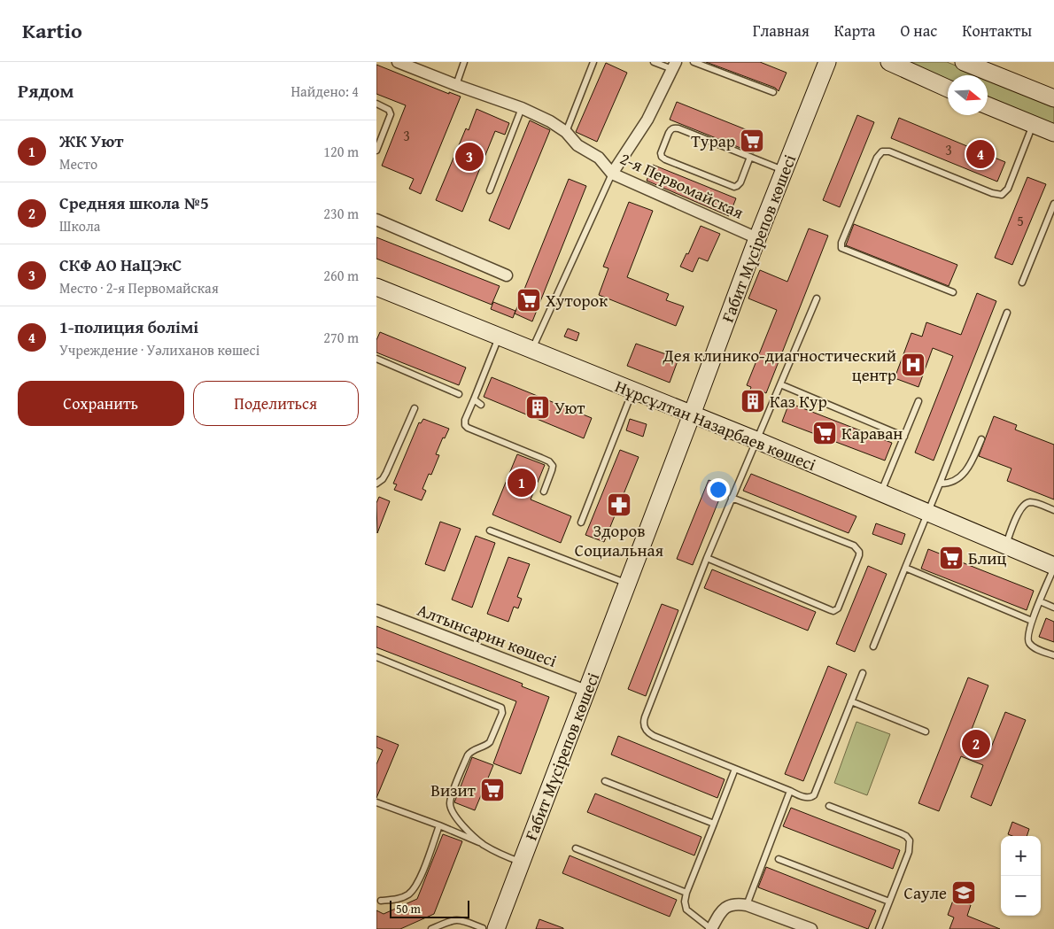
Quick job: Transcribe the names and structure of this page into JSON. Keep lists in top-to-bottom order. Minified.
{"streets":{"main road":["Ғабит Мүсірепов көшесі","Нұрсұлтан Назарбаев көшесі"],"street":["2-я Первомайская","Алтынсарин көшесі"]},"crossings":[["2-я Первомайская","Ғабит Мүсірепов көшесі"],["Ғабит Мүсірепов көшесі","Нұрсұлтан Назарбаев көшесі"],["Ғабит Мүсірепов көшесі","Алтынсарин көшесі"]],"places":{"supermarket":["Турар","Хуторок","Караван","Блиц","Визит"],"hospital":["Дея клинико-диагностический центр"],"building":["Каз Кур","Уют"],"pharmacy":["Здоров Социальная"],"school or university":["Сауле"]},"house_numbers":["3","3","5"],"scale_bar":"50 m","north":"right","page":{"header":"Kartio","nav":["Главная","Карта","О нас","Контакты"],"heading":["Рядом","Найдено: 4"],"list":[{"mark":"1","name":"ЖК Уют","note":"Место","value":"120 m"},{"mark":"2","name":"Средняя школа №5","note":"Школа","value":"230 m"},{"mark":"3","name":"СКФ АО НаЦЭкС","note":"Место · 2-я Первомайская","value":"260 m"},{"mark":"4","name":"1-полиция болiмi","note":"Учреждение · Уәлиханов көшесі","value":"270 m"}],"pins":["4","3","1","2"],"buttons":["Сохранить","Поделиться"],"map_buttons":["+","−"],"scale":"50 m"}}
